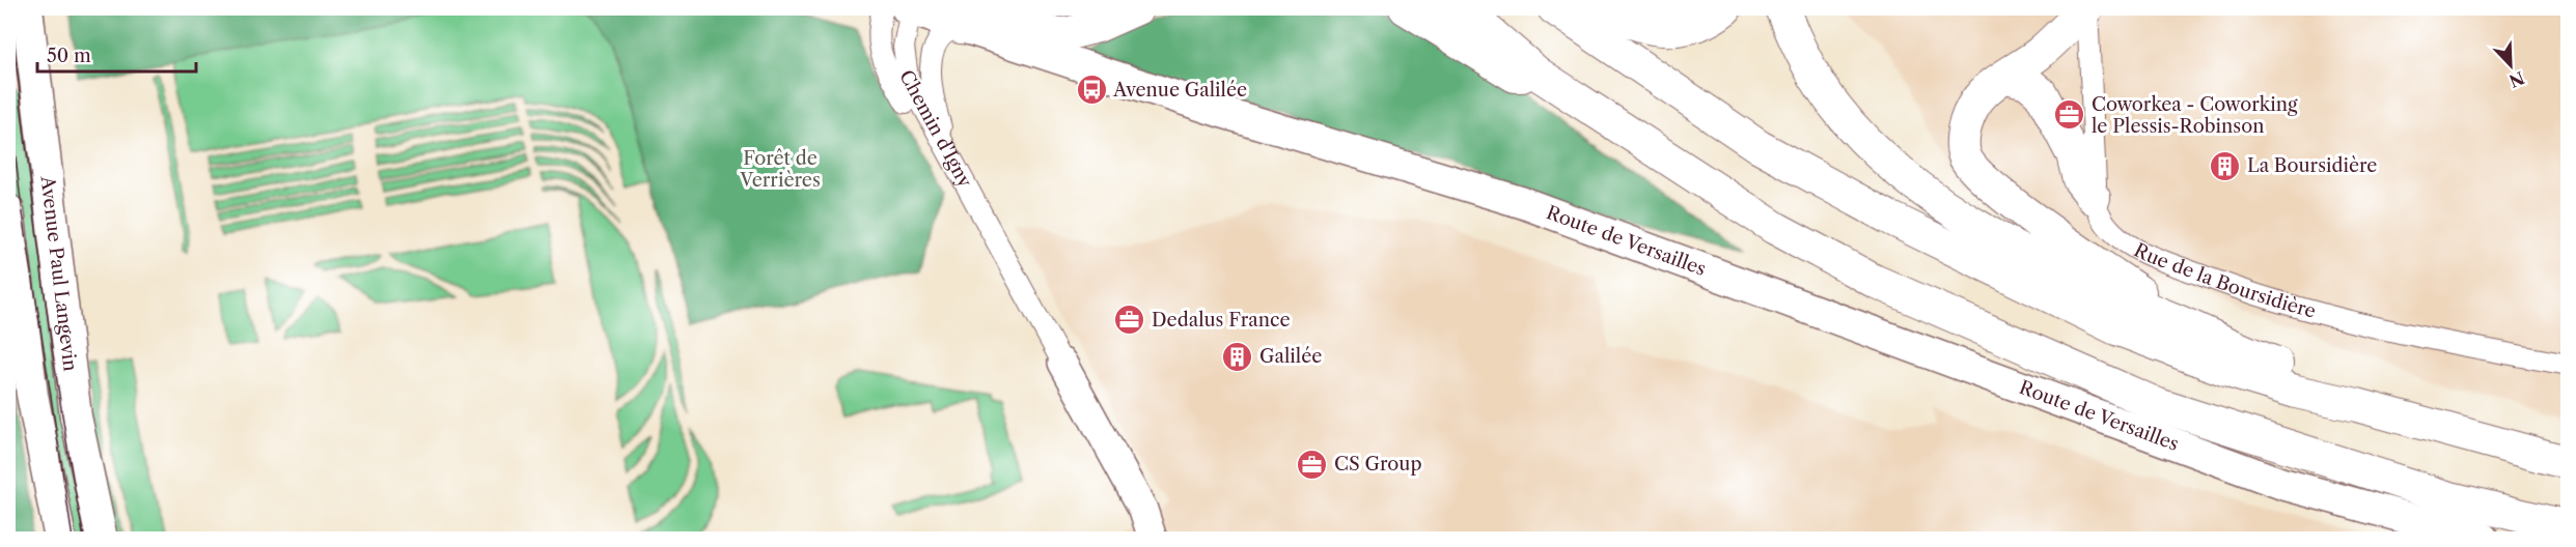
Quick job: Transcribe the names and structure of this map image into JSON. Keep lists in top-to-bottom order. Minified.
{"streets":{"main road":["Route de Versailles","Avenue Paul Langevin"],"street":["Chemin d'Igny","Rue de la Boursidière"]},"crossings":[["Chemin d'Igny","Route de Versailles"]],"parks":["Forêt de Verrières"],"places":{"bus stop":["Avenue Galilée"],"office":["Coworkea - Coworking le Plessis-Robinson","Dedalus France","CS Group"],"building":["La Boursidière","Galilée"]},"scale_bar":"50 m","north":"bottom right"}
